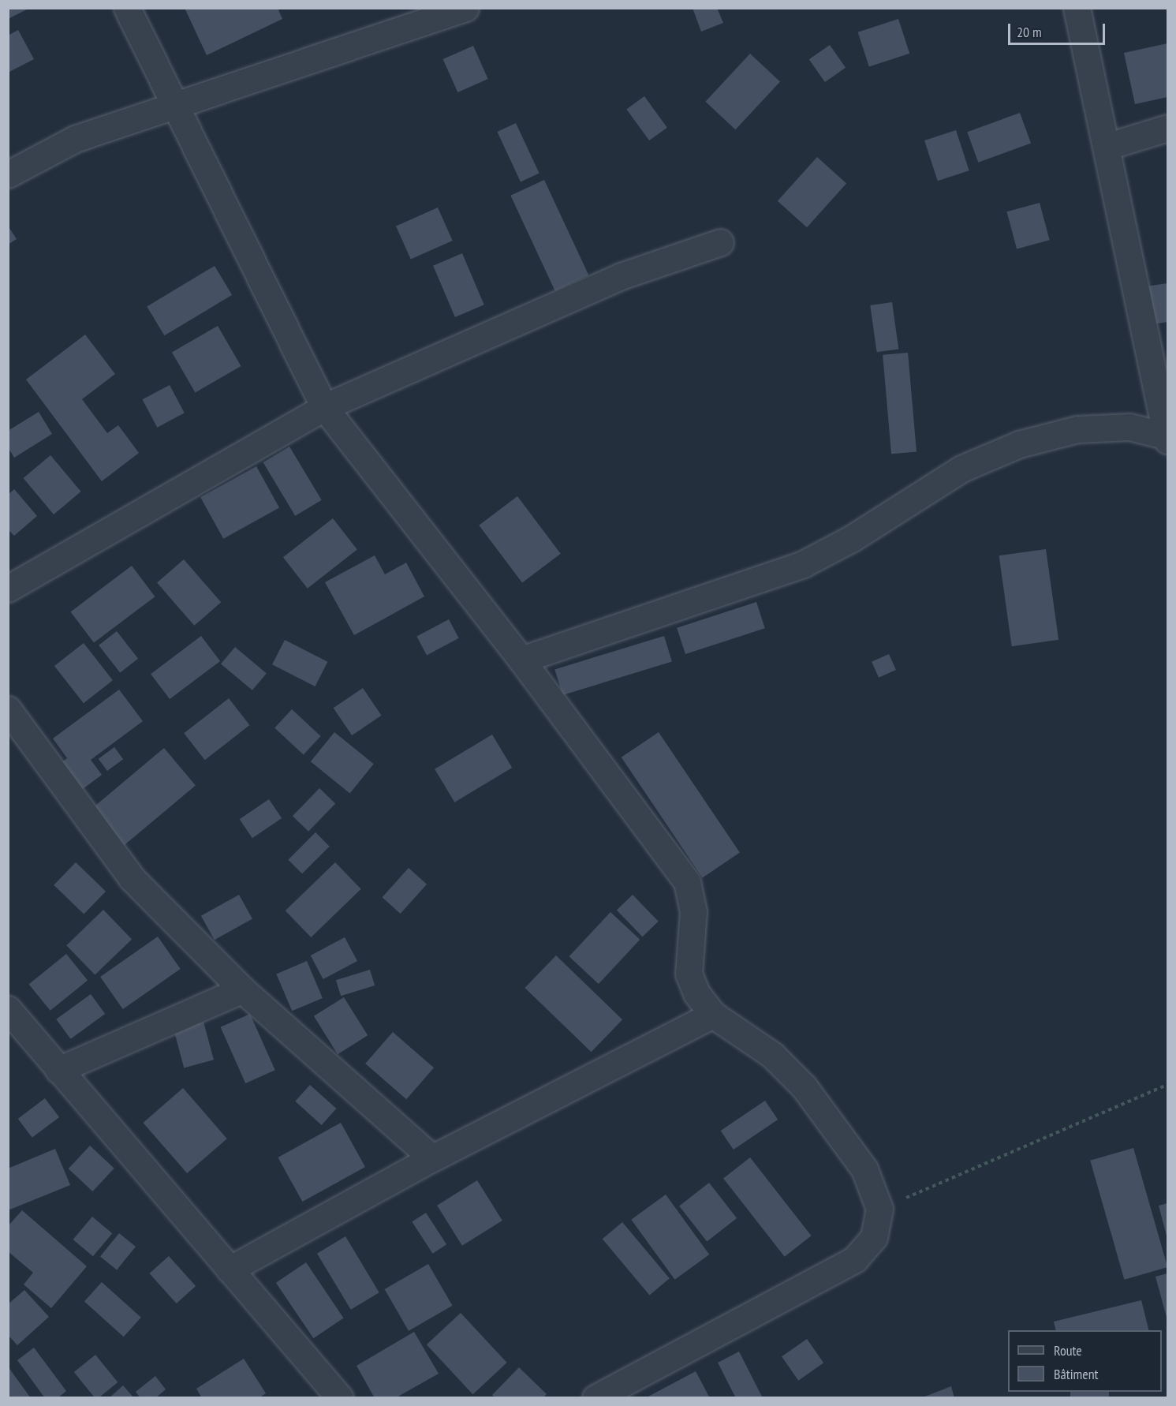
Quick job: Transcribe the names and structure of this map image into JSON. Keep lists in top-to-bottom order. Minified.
{"legend":["Route","Bâtiment"],"scale_bar":"20 m"}
